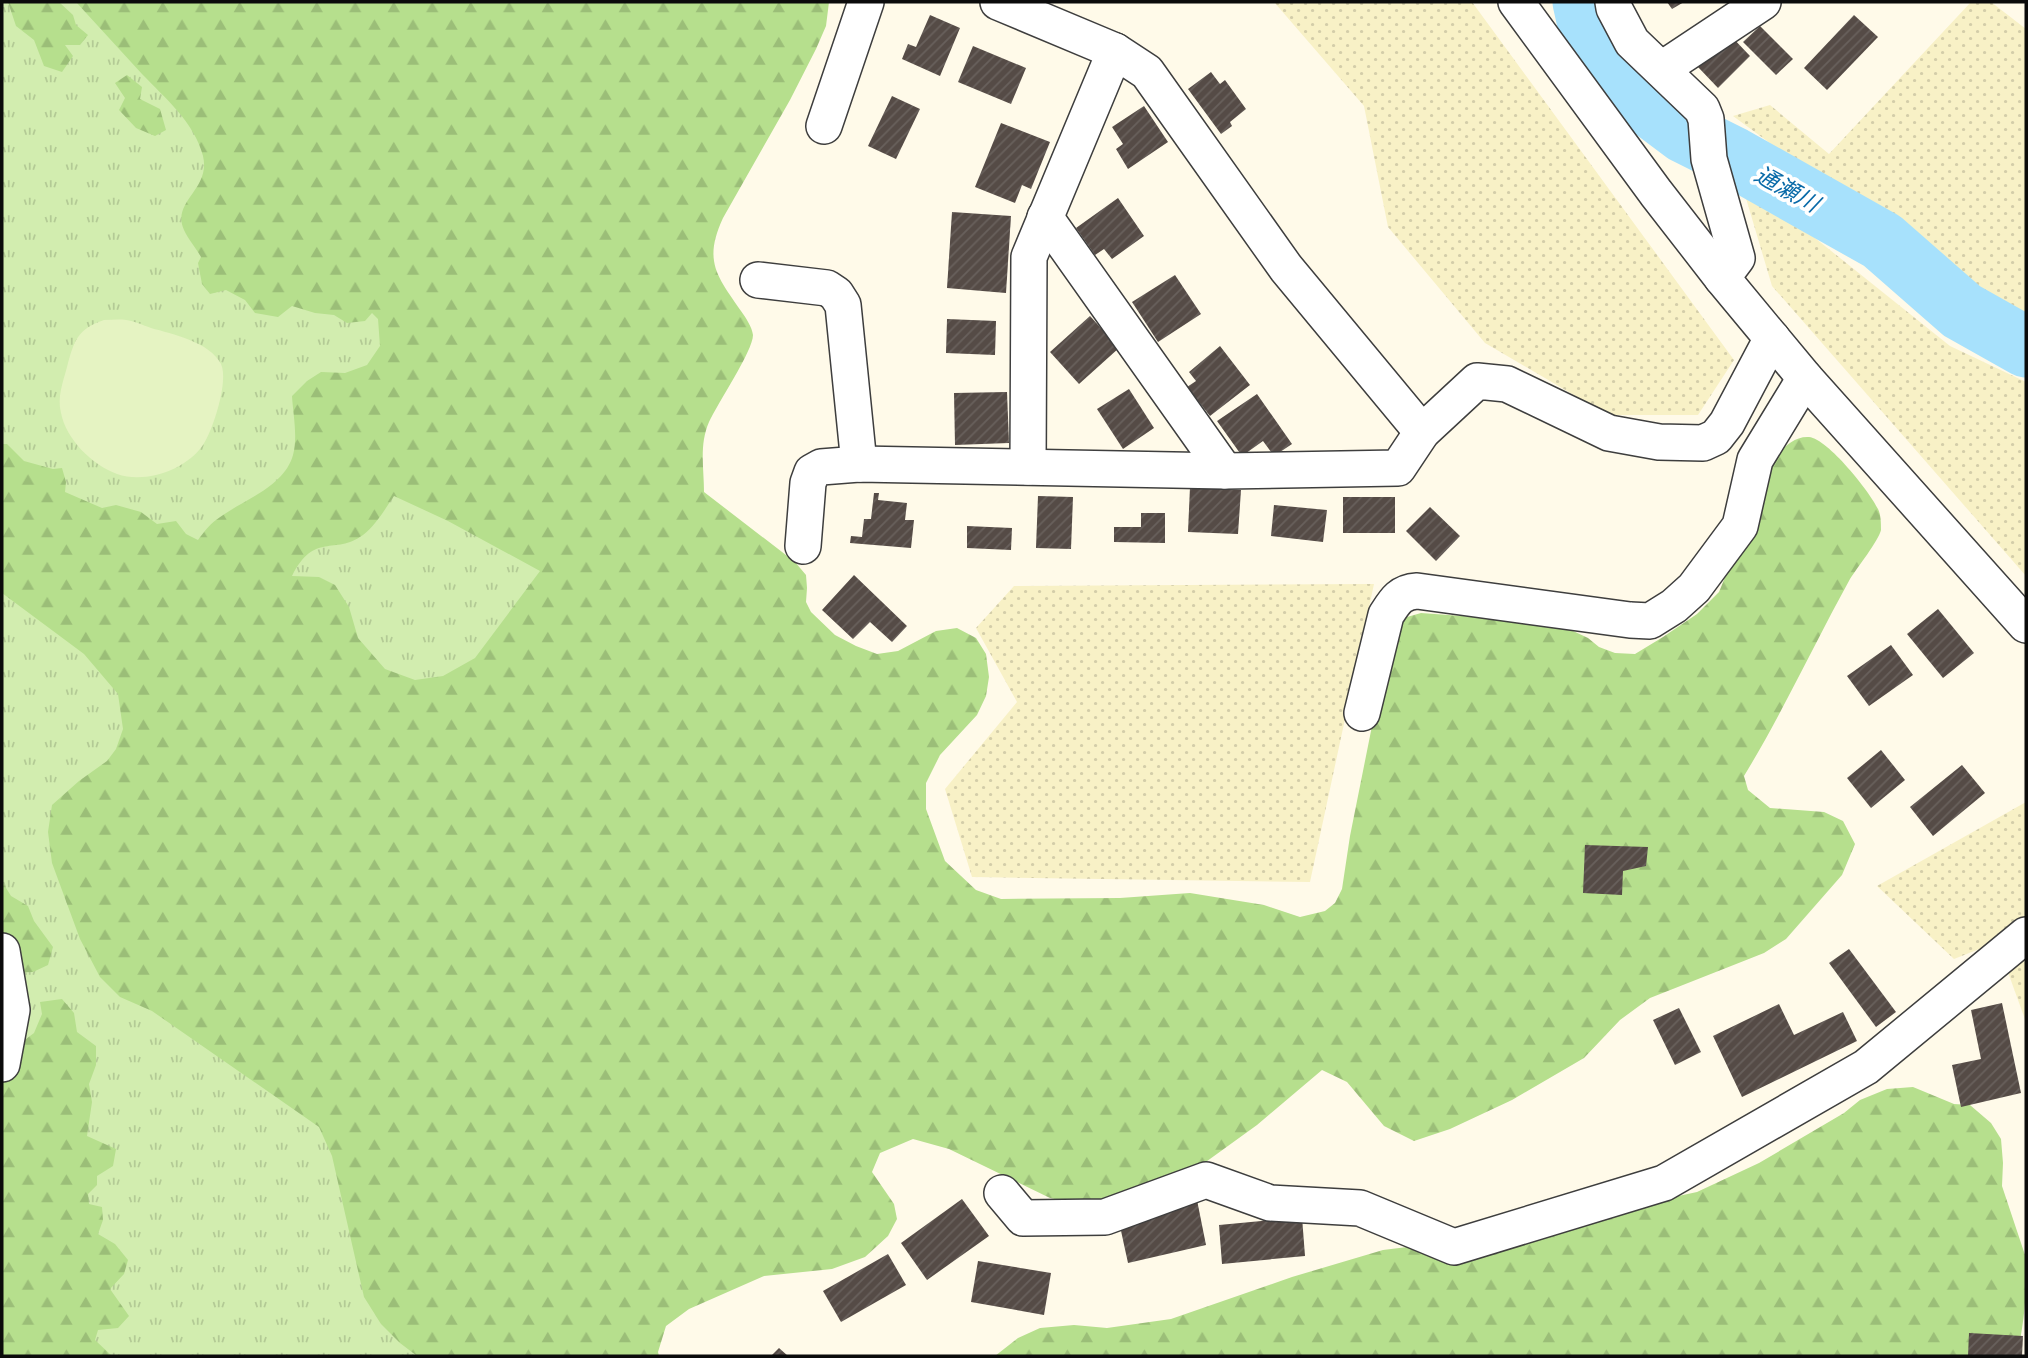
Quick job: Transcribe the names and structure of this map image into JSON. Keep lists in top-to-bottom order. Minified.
{"water":["通瀬川"]}
